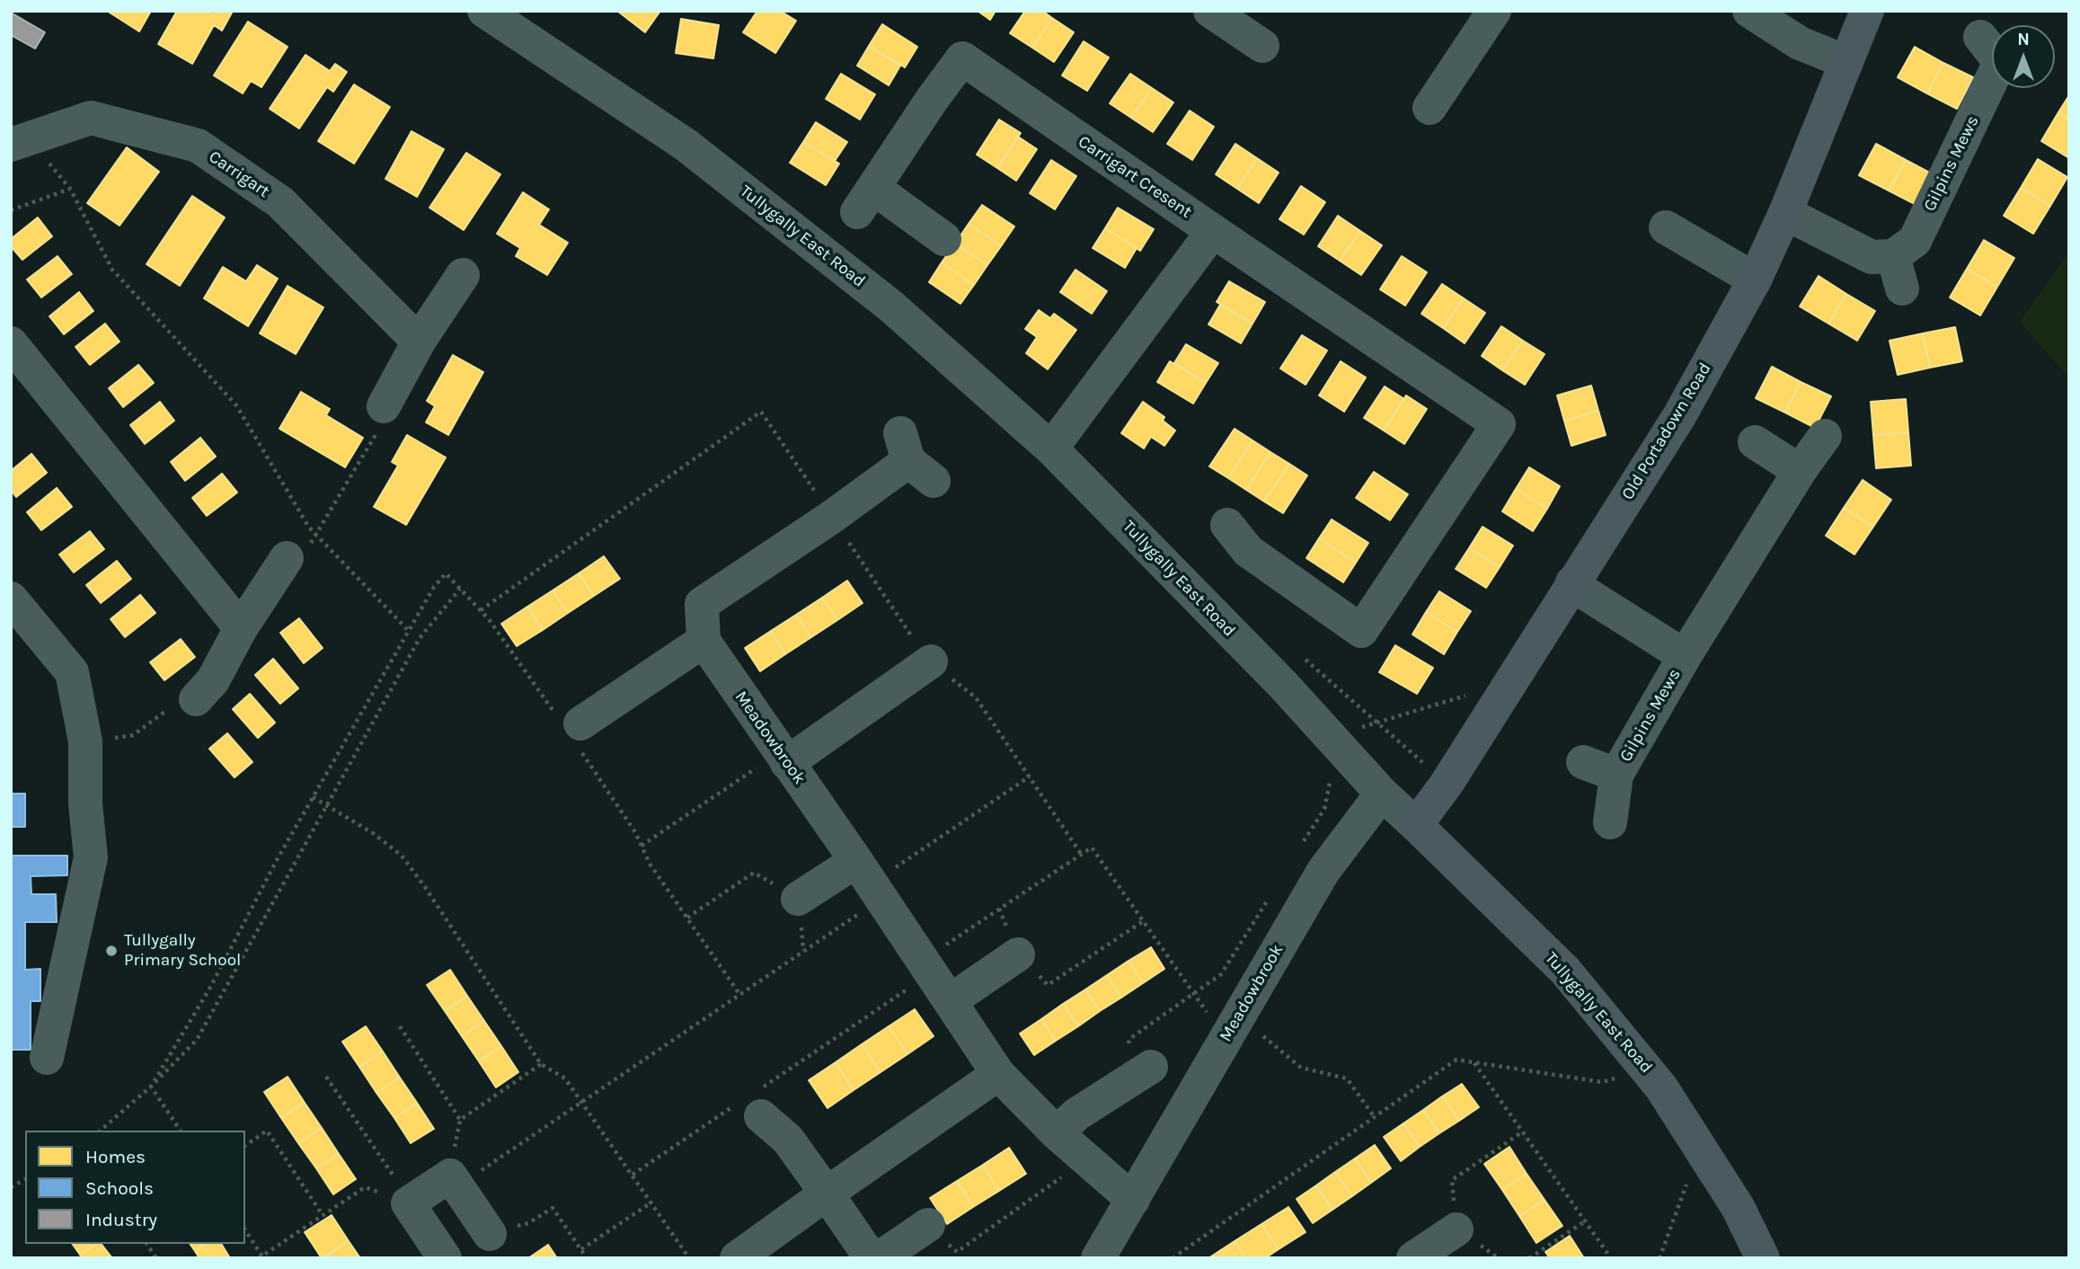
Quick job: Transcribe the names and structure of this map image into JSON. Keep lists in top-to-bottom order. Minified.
{"streets":{"main road":["Tullygally East Road","Old Portadown Road"],"street":["Gilpins Mews","Carrigart","Carrigart Cresent","Meadowbrook"]},"crossings":[["Gilpins Mews","Old Portadown Road"],["Tullygally East Road","Old Portadown Road"],["Tullygally East Road","Meadowbrook"]],"places":["Tullygally Primary School"],"legend":["Homes","Schools","Industry"],"north":"top"}
